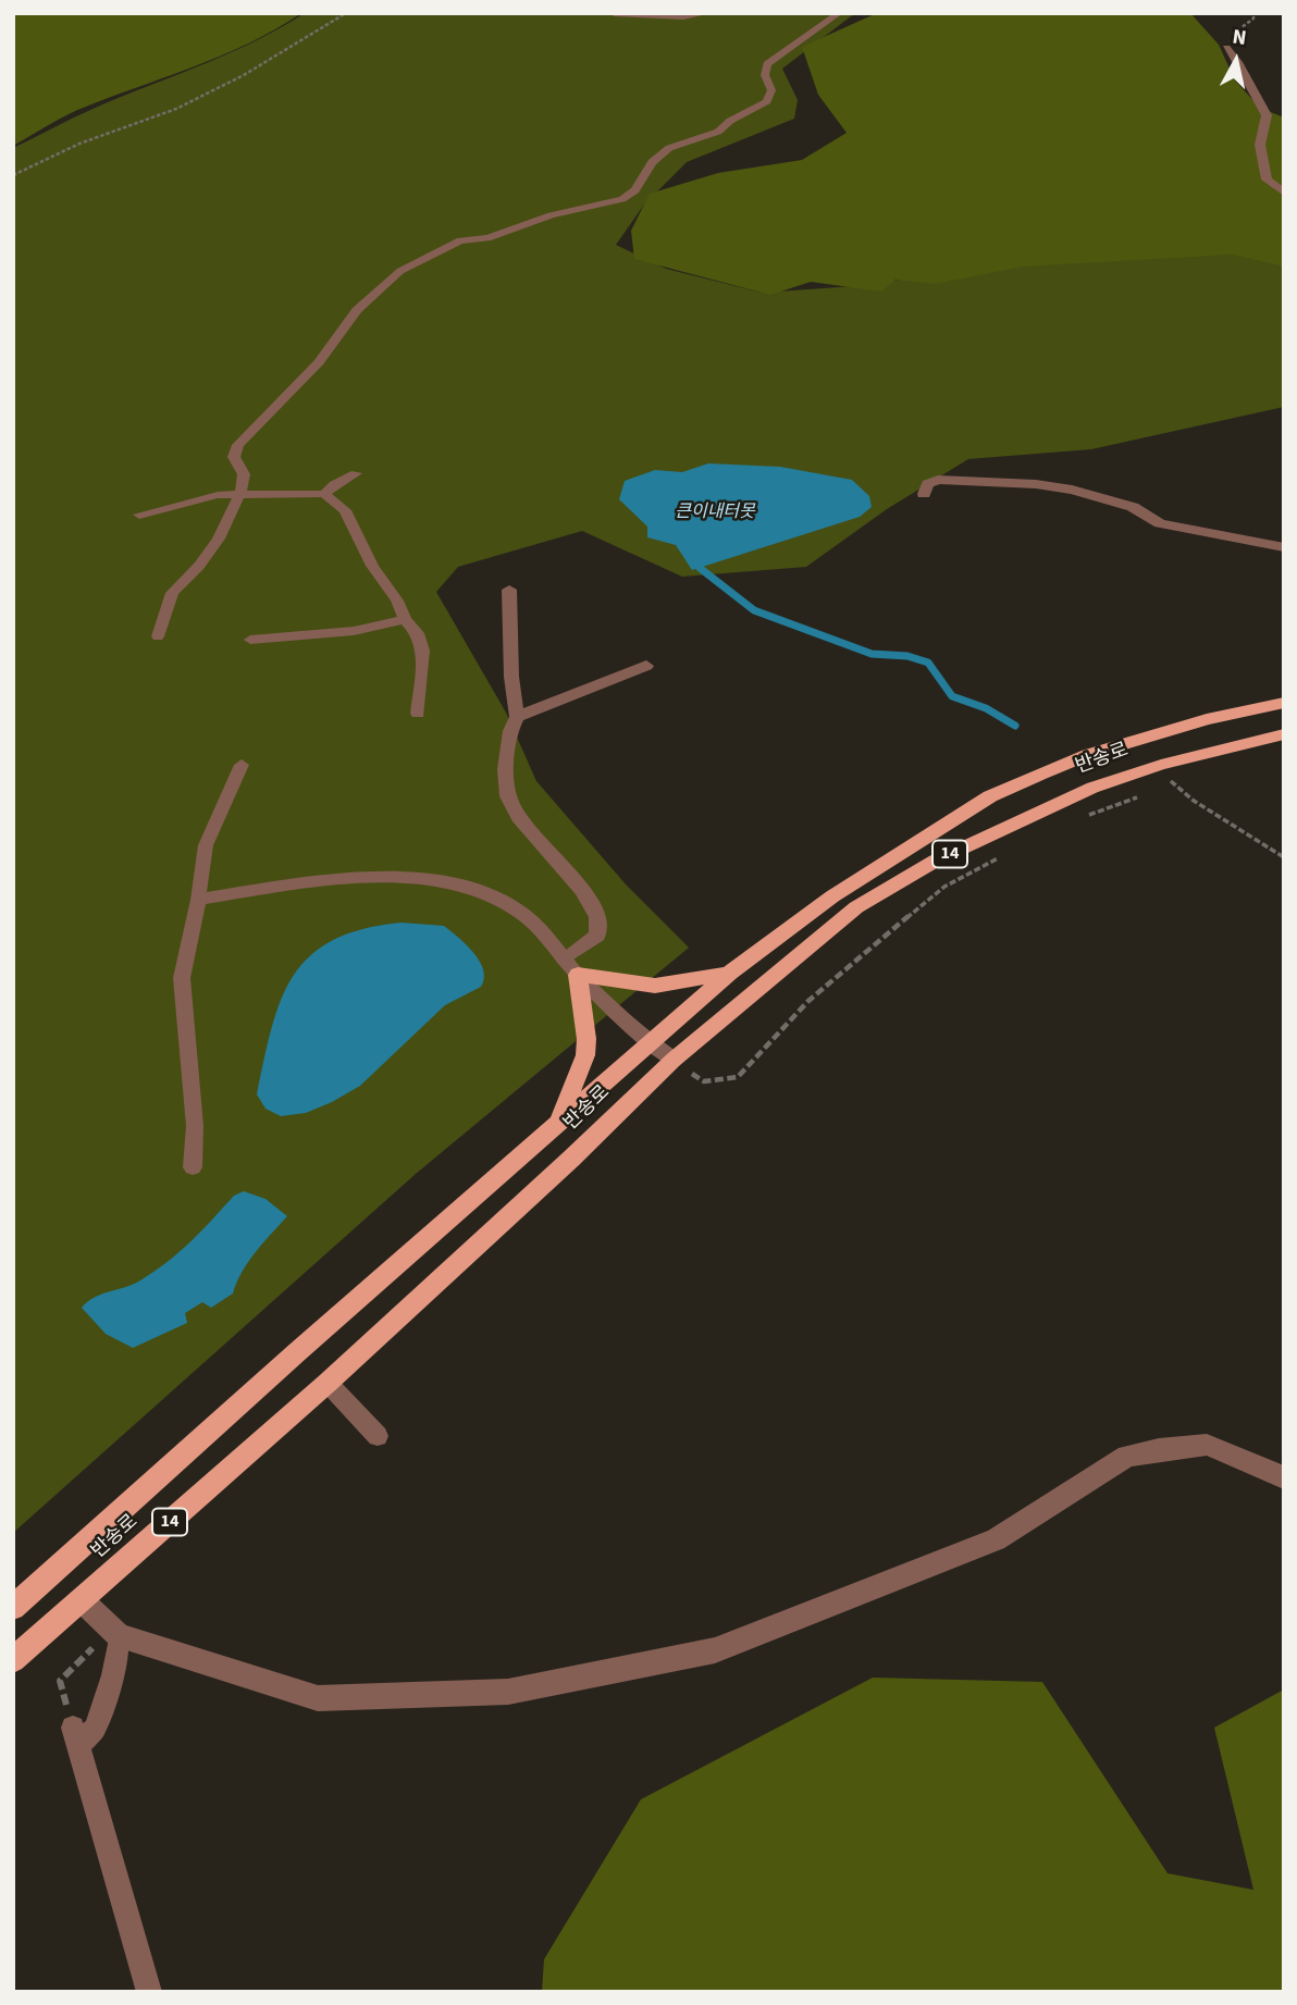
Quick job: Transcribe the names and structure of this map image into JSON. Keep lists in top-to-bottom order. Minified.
{"streets":{"main road":["반송로","14"]},"water":["큰이내터못"],"north":"top"}
